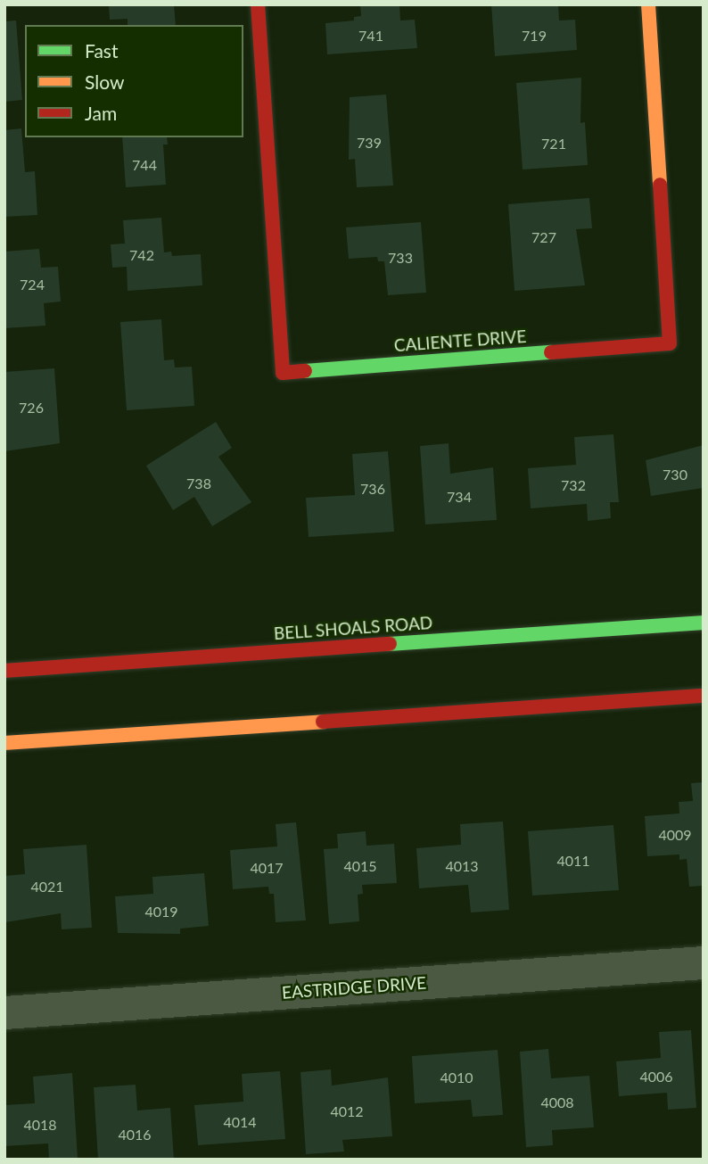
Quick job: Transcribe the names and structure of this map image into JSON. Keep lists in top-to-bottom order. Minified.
{"streets":{"main road":["CALIENTE DRIVE","BELL SHOALS ROAD"],"street":["EASTRIDGE DRIVE"]},"house_numbers":["741","719","739","721","744","727","742","733","724","726","730","738","732","736","734","4009","4011","4015","4013","4017","4021","4019","4006","4010","4008","4012","4014","4018","4016"],"legend":["Fast","Slow","Jam"]}
